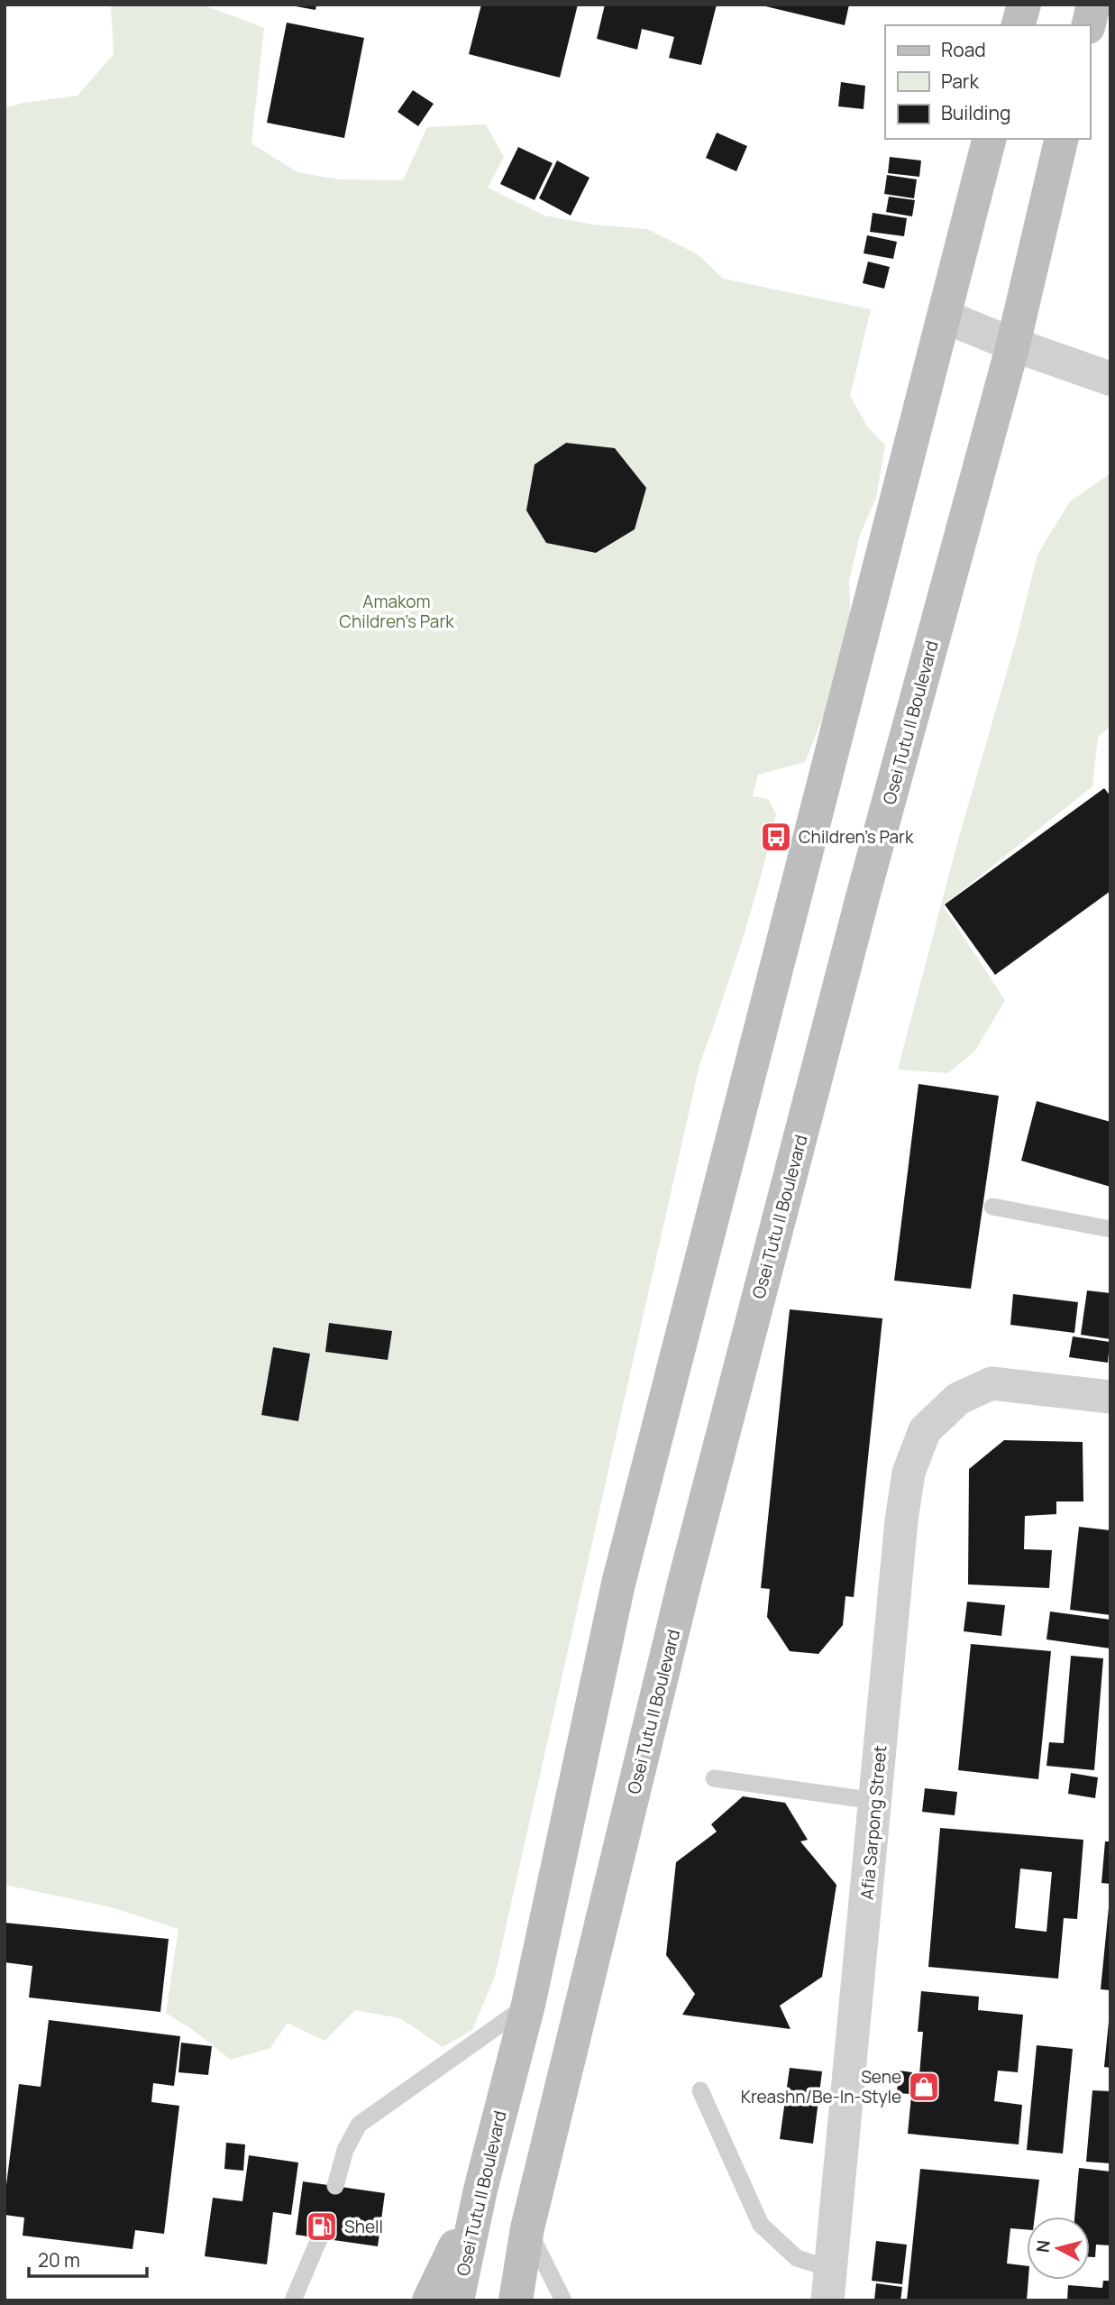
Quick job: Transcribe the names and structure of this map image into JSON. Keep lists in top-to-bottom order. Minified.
{"streets":{"main road":["Osei Tutu II Boulevard"],"street":["Afia Sarpong Street"]},"parks":["Amakom Children's Park"],"places":{"bus stop":["Children's Park"],"shop":["Sene Kreashn/Be-In-Style"],"fuel station":["Shell"]},"legend":["Road","Park","Building"],"scale_bar":"20 m","north":"left"}
